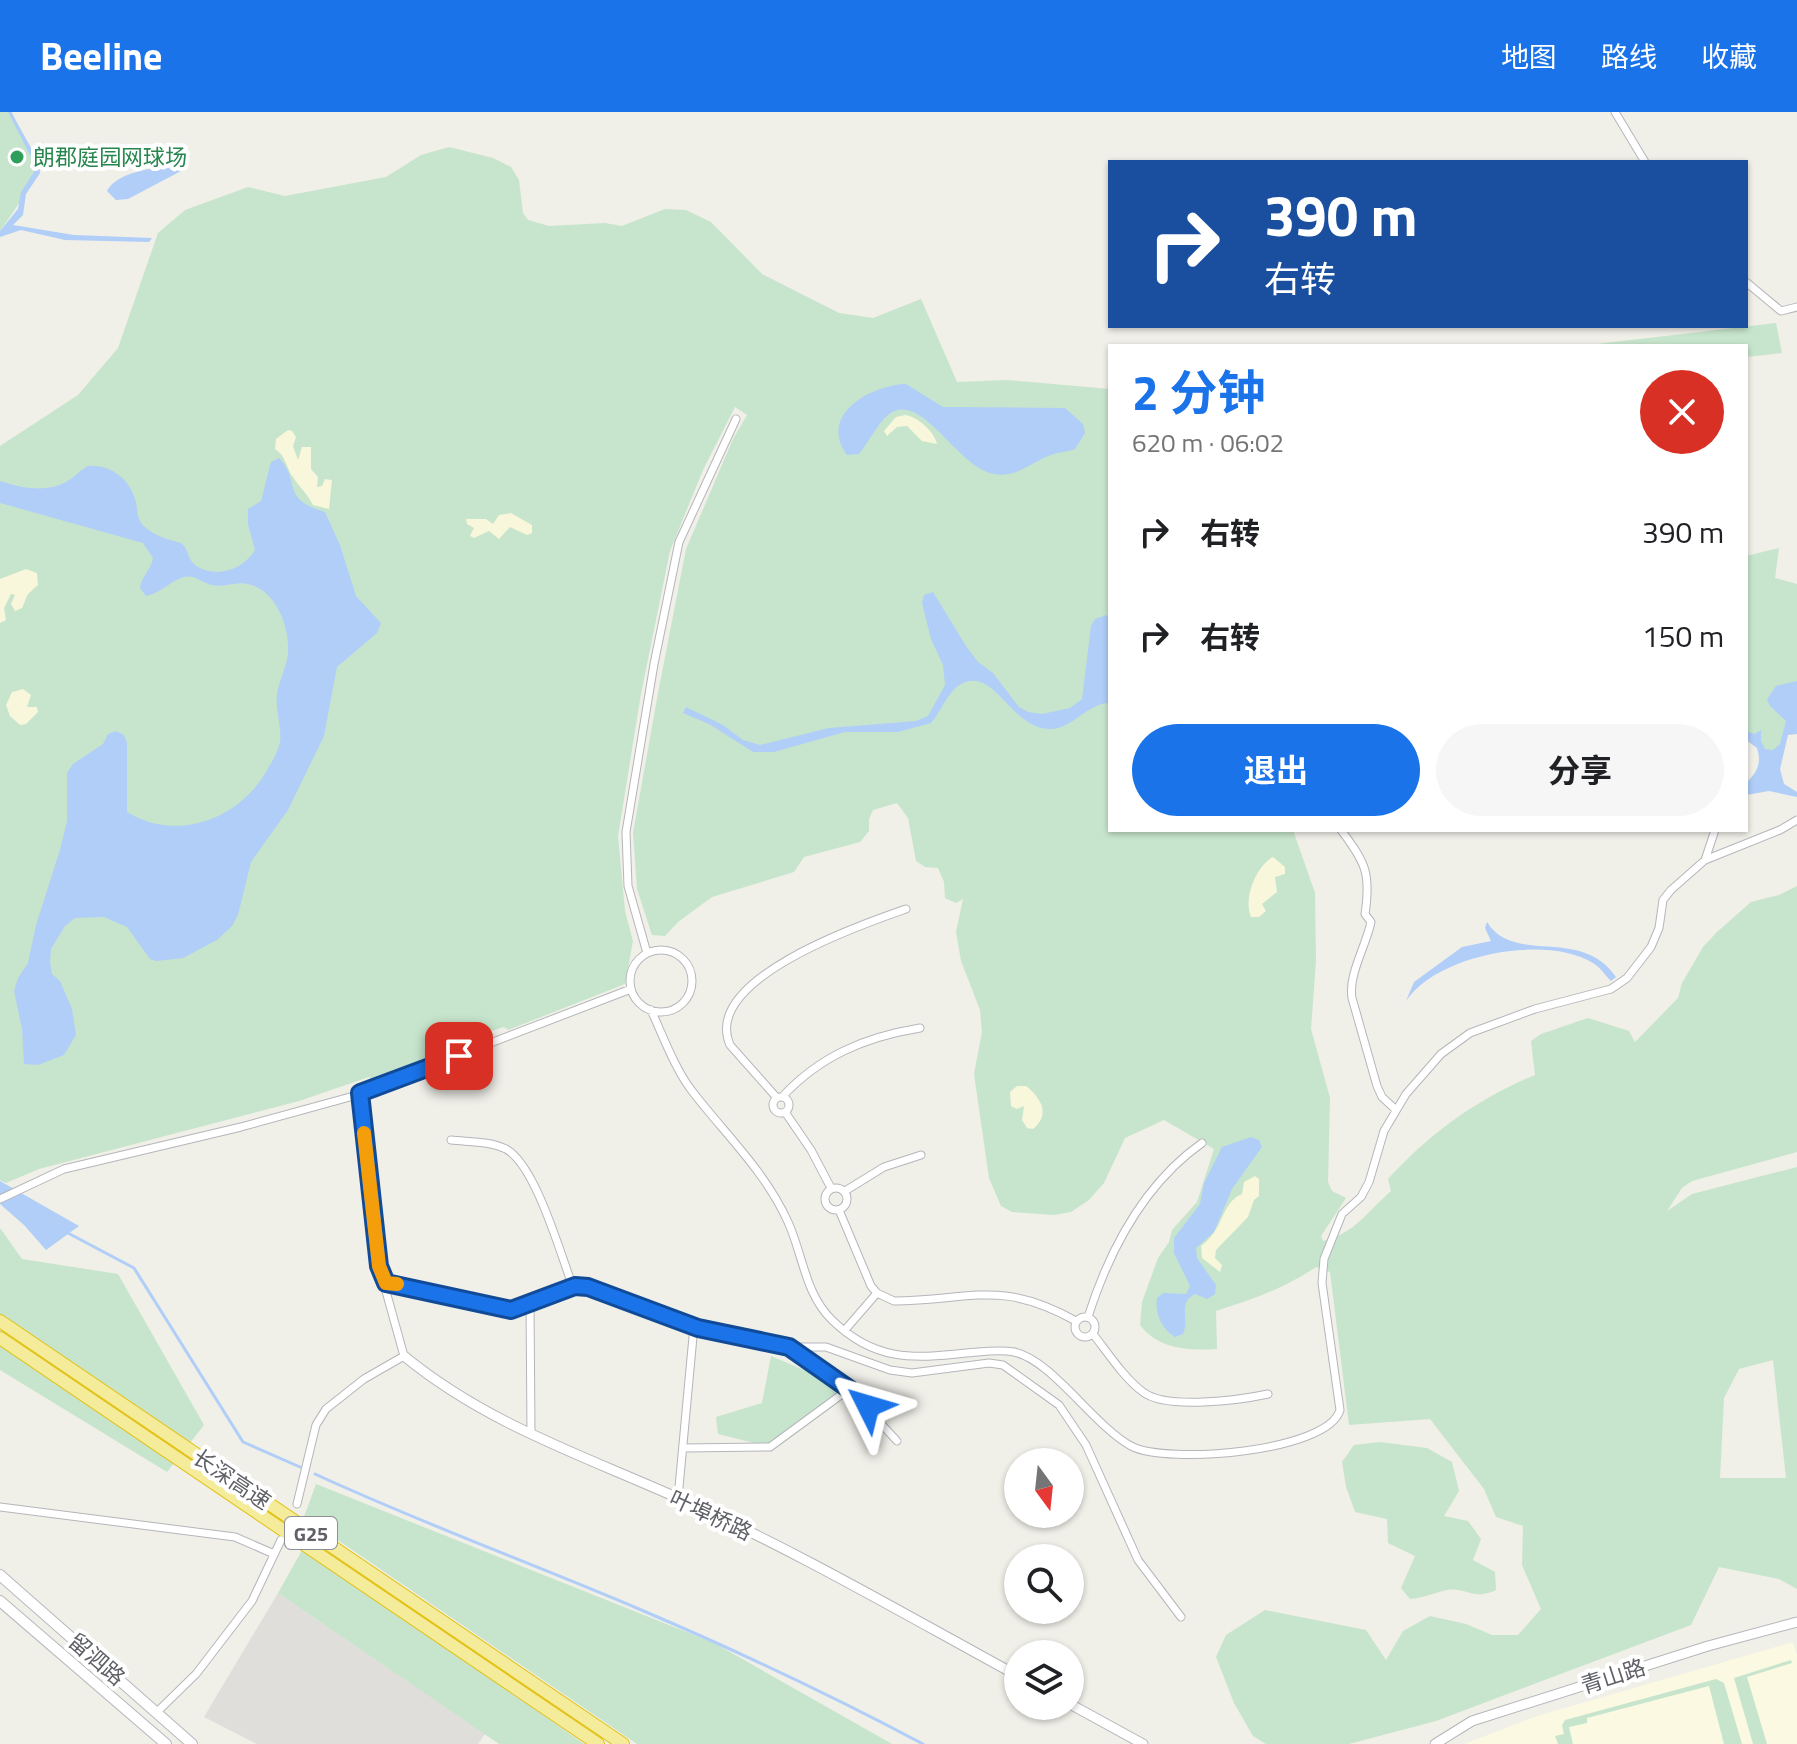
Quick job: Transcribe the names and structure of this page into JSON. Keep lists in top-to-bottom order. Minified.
{"streets":{"highway":["长深高速","G25"],"main road":["留泗路"],"street":["叶埠桥路","青山路"]},"places":["朗郡庭园网球场"],"north":"bottom","page":{"header":"Beeline","nav":["地图","路线","收藏"],"turn":["390 m","右转"],"heading":["2 分钟","620 m · 06:02"],"list":[{"name":"右转","value":"390 m"},{"name":"右转","value":"150 m"}],"buttons":["退出","分享"]}}
